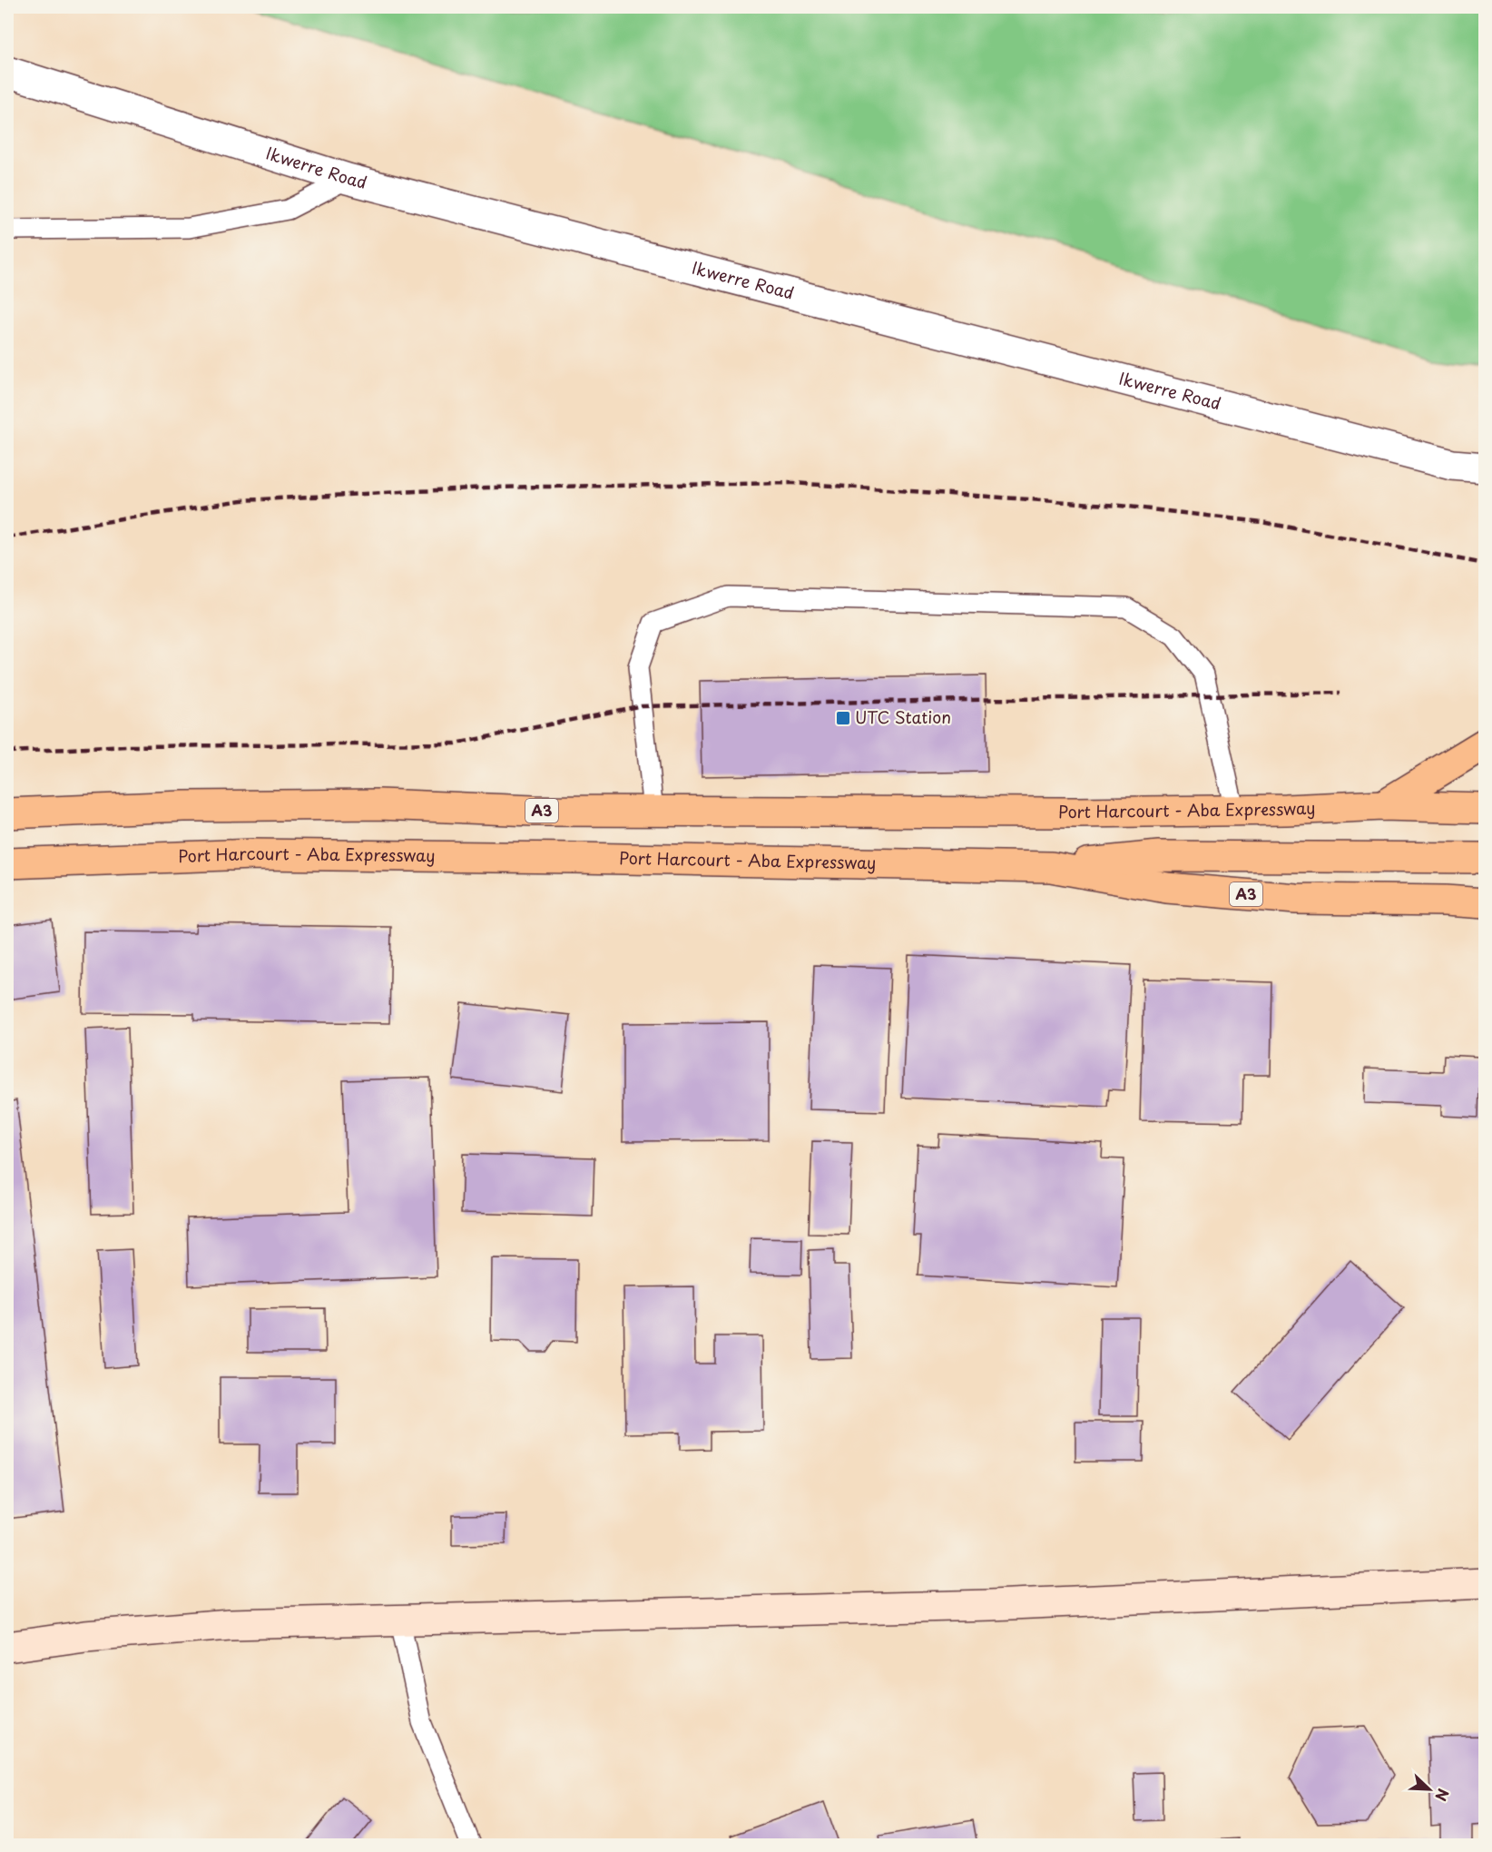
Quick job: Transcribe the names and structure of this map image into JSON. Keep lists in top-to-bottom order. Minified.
{"streets":{"highway":["Port Harcourt - Aba Expressway","A3"],"street":["Ikwerre Road"]},"places":{"transit":["UTC Station"]},"north":"bottom right"}
